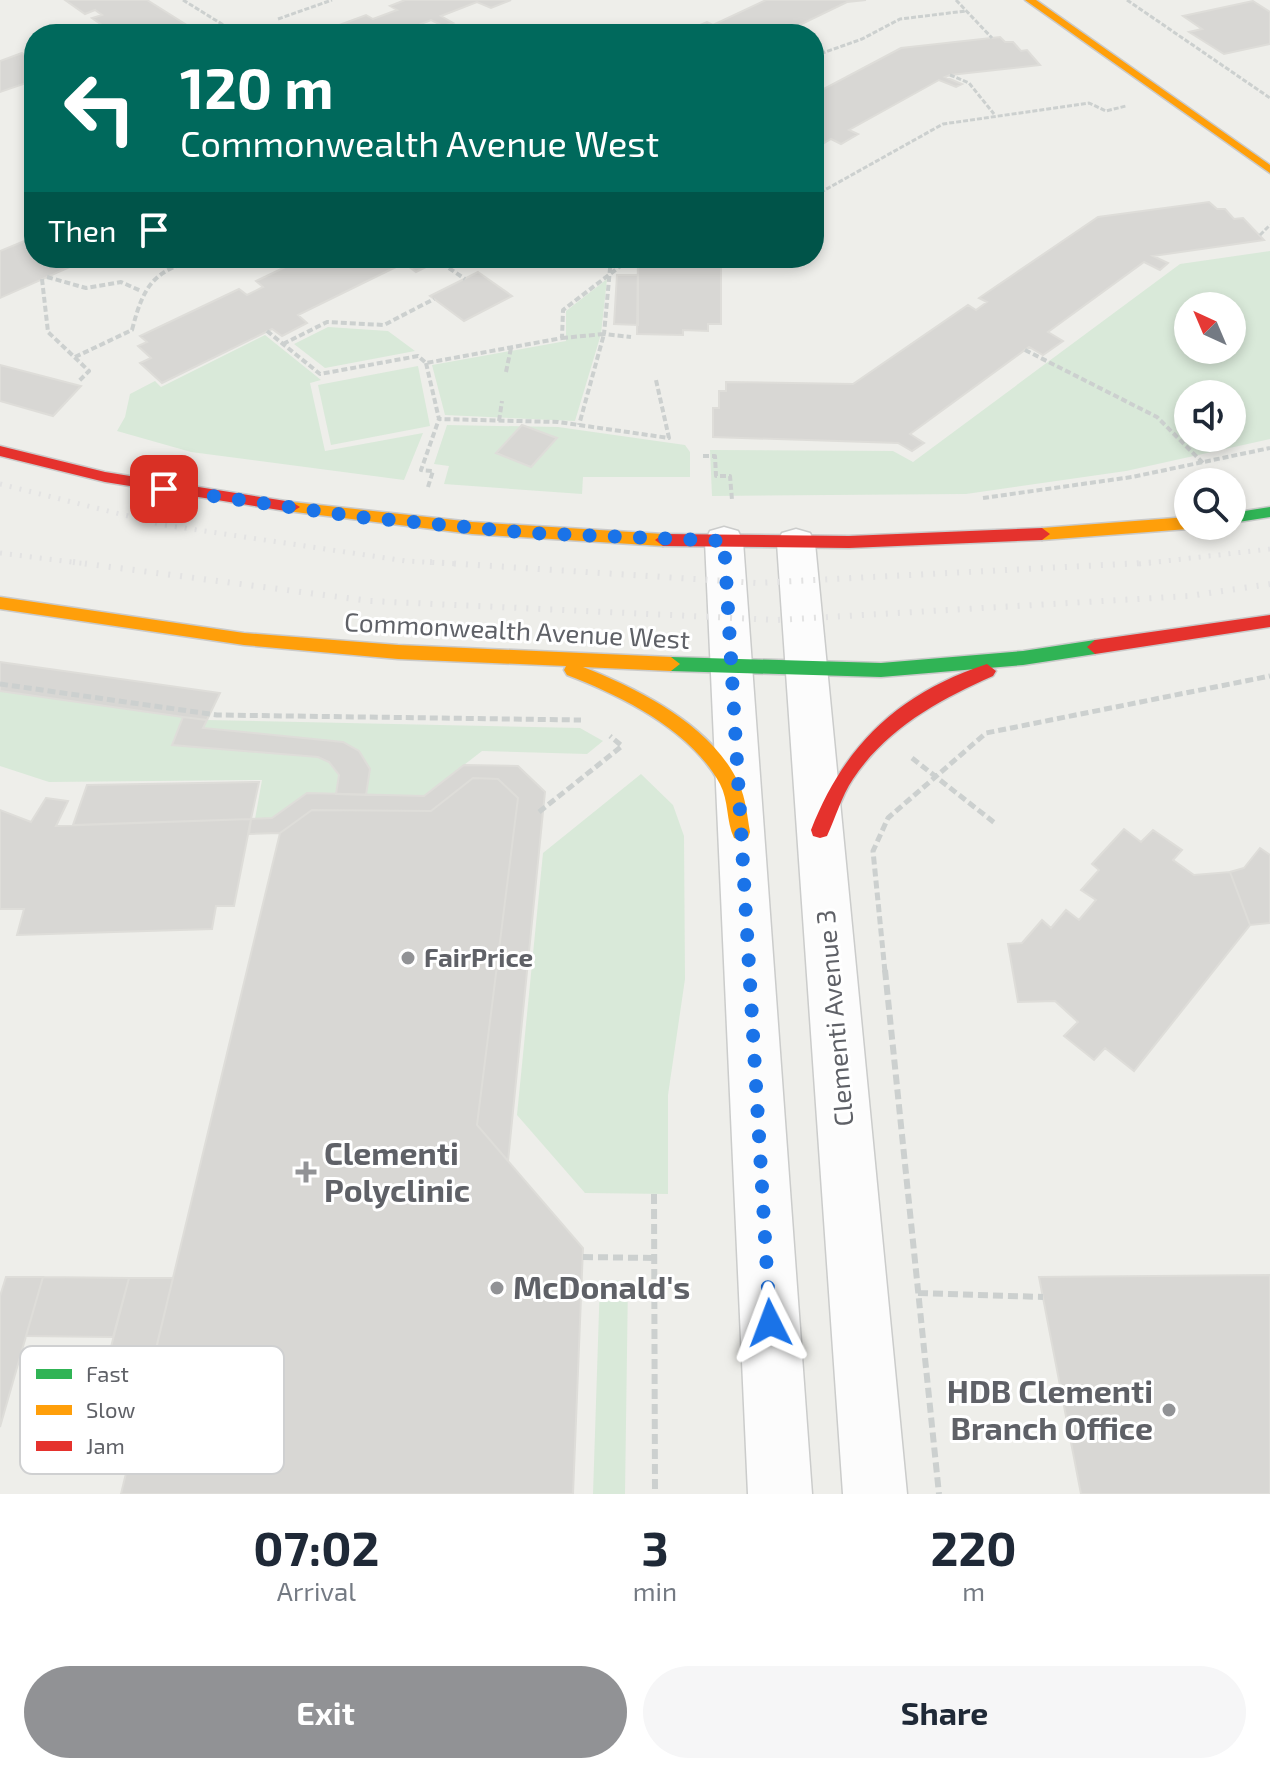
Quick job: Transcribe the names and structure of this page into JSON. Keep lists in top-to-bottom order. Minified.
{"streets":{"main road":["Commonwealth Avenue West"],"street":["Clementi Avenue 3"]},"crossings":[["Commonwealth Avenue West","Clementi Avenue 3"]],"places":{"other":["FairPrice","McDonald's","HDB Clementi Branch Office"],"health":["Clementi Polyclinic"]},"legend":["Fast","Slow","Jam"],"north":"top left","page":{"turn":["120 m","Commonwealth Avenue West"],"then":"Then","eta":["07:02","Arrival","3","min","220","m"],"buttons":["Exit","Share"]}}
